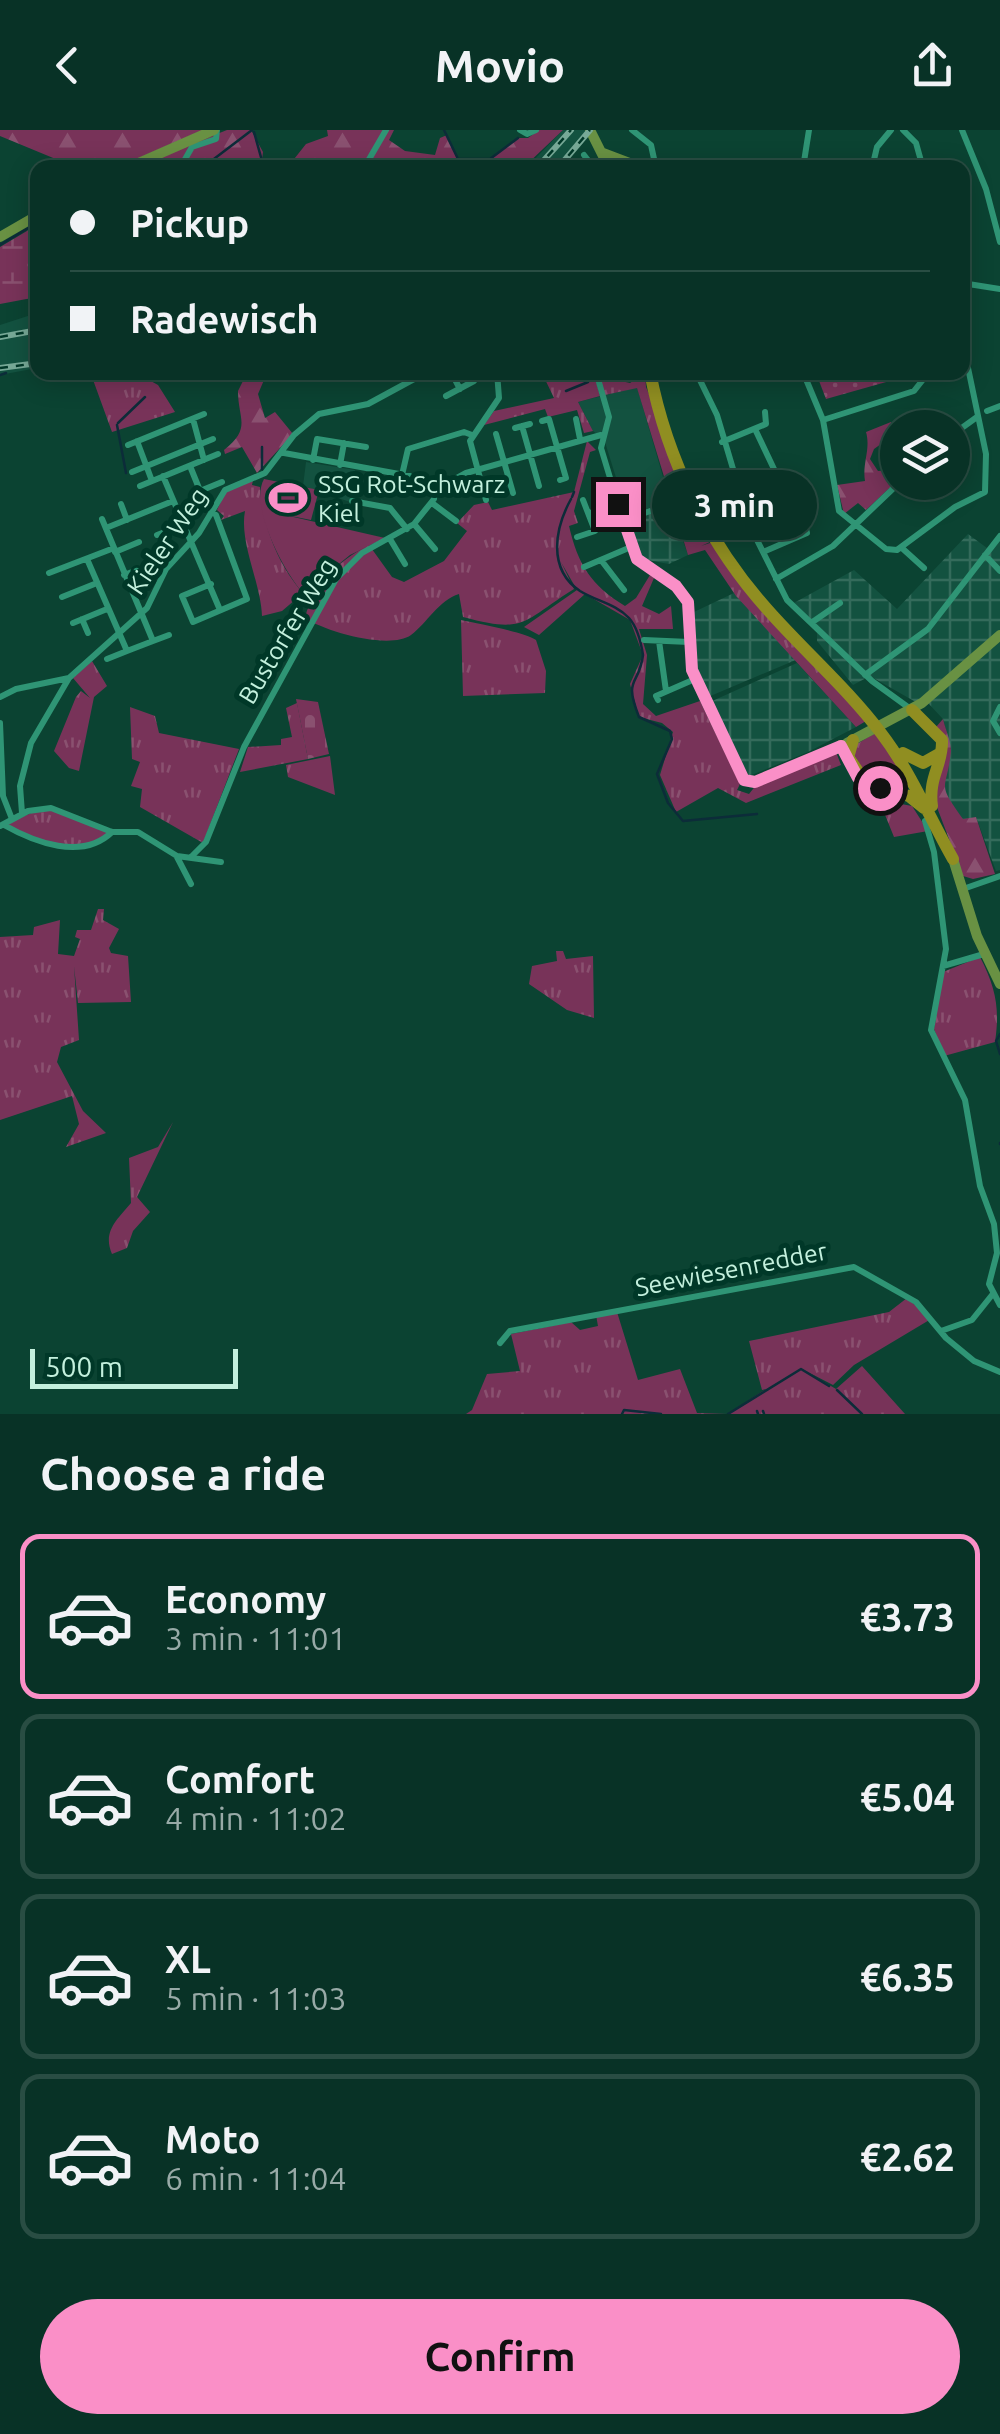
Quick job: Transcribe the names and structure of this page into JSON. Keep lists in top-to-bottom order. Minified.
{"streets":{"street":["Kieler Weg","Bustorfer Weg","Seewiesenredder"]},"places":{"sports":["SSG Rot-Schwarz Kiel"]},"scale_bar":"500 m","page":{"header":"Movio","banner":["Pickup","Radewisch"],"bubble":"3 min","scale":"500 m","heading":"Choose a ride","list":[{"name":"Economy","note":"3 min · 11:01","value":"€3.73"},{"name":"Comfort","note":"4 min · 11:02","value":"€5.04"},{"name":"XL","note":"5 min · 11:03","value":"€6.35"},{"name":"Moto","note":"6 min · 11:04","value":"€2.62"}],"buttons":"Confirm"}}
